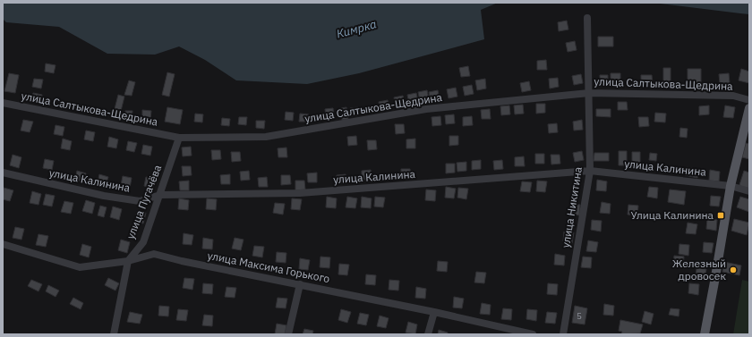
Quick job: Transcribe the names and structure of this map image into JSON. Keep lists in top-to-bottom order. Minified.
{"streets":{"street":["улица Салтыкова-Щедрина","улица Калинина","улица Пугачёва","улица Никитина","улица Максима Горького"]},"crossings":[["улица Салтыкова-Щедрина","улица Пугачёва"],["улица Салтыкова-Щедрина","улица Никитина"],["улица Калинина","улица Пугачёва"],["улица Калинина","улица Никитина"],["улица Пугачёва","улица Максима Горького"]],"water":["Кимрка"],"places":{"transit":["Улица Калинина"],"other":["Железный дровосек"]},"house_numbers":["5"]}
